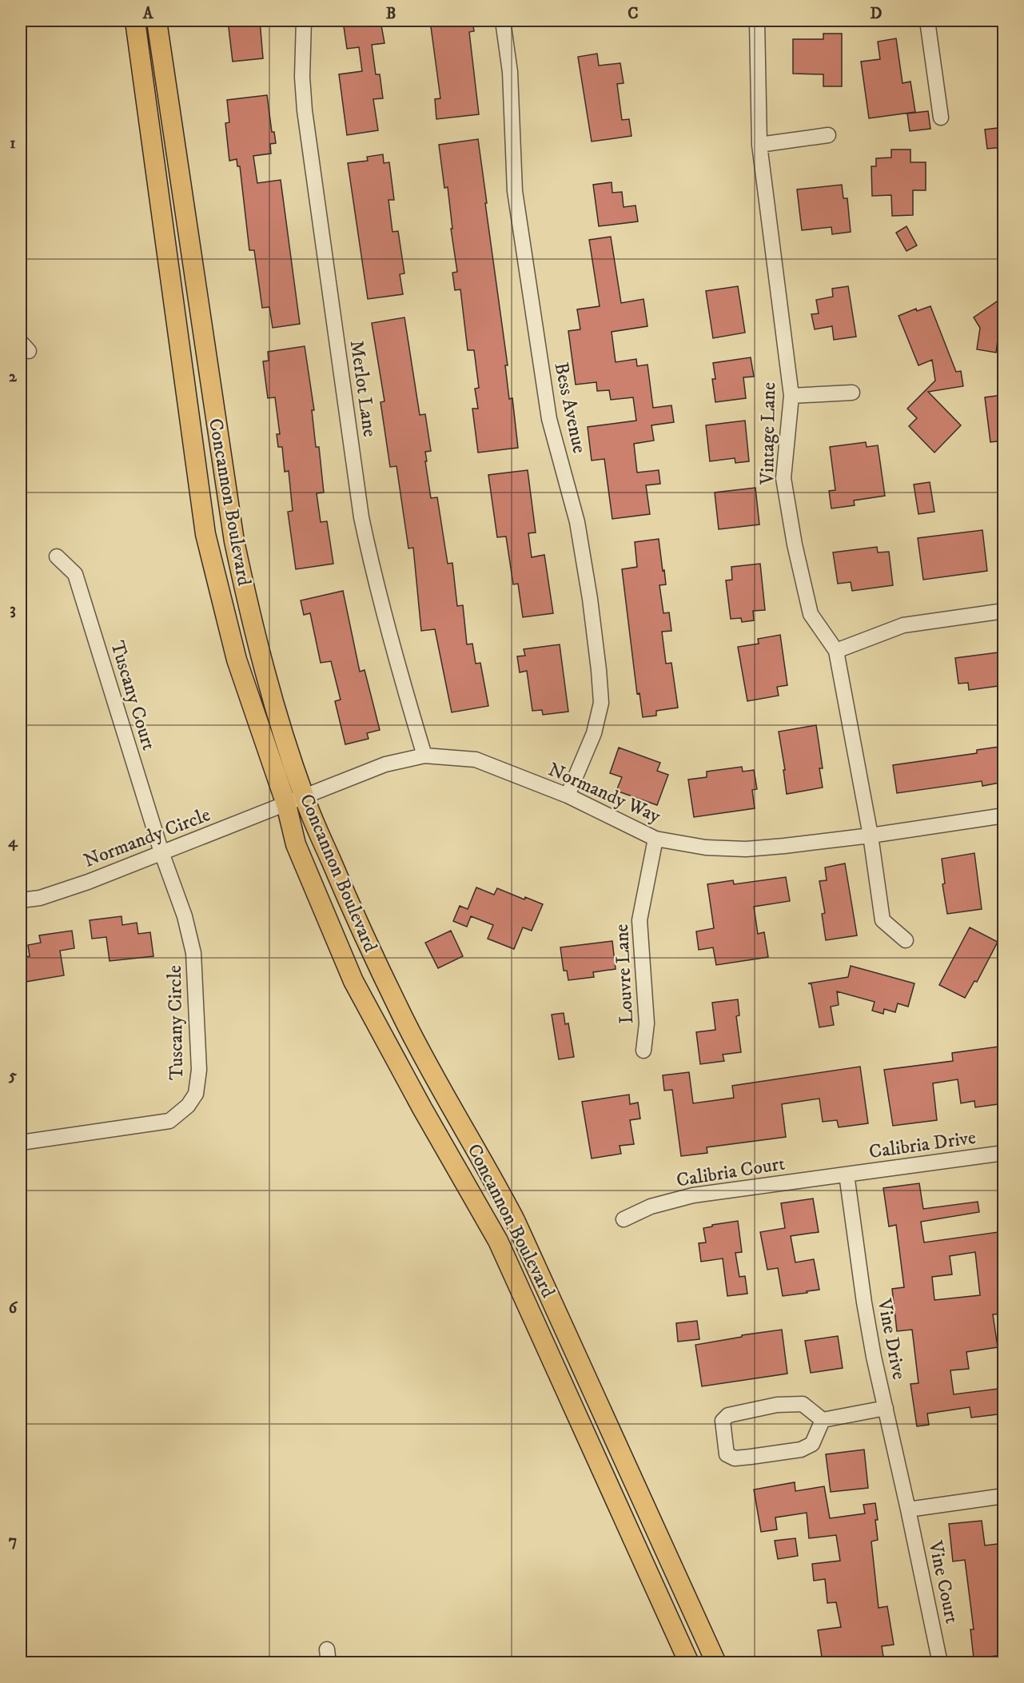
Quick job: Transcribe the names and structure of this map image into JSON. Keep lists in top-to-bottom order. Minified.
{"streets":{"main road":["Concannon Boulevard"],"street":["Merlot Lane","Bess Avenue","Vintage Lane","Tuscany Court","Normandy Way","Normandy Circle","Louvre Lane","Tuscany Circle","Calibria Drive","Calibria Court","Vine Drive","Vine Court"]},"crossings":[["Merlot Lane","Normandy Way"],["Bess Avenue","Normandy Way"],["Vintage Lane","Normandy Way"],["Concannon Boulevard","Normandy Way"],["Concannon Boulevard","Normandy Circle"],["Tuscany Court","Normandy Circle"],["Tuscany Court","Tuscany Circle"],["Normandy Way","Normandy Circle"],["Normandy Way","Louvre Lane"],["Normandy Circle","Tuscany Circle"],["Calibria Drive","Calibria Court"],["Calibria Drive","Vine Drive"],["Calibria Court","Vine Drive"],["Vine Drive","Vine Court"]],"grid":{"columns":["A","B","C","D"],"rows":["1","2","3","4","5","6","7"]}}
